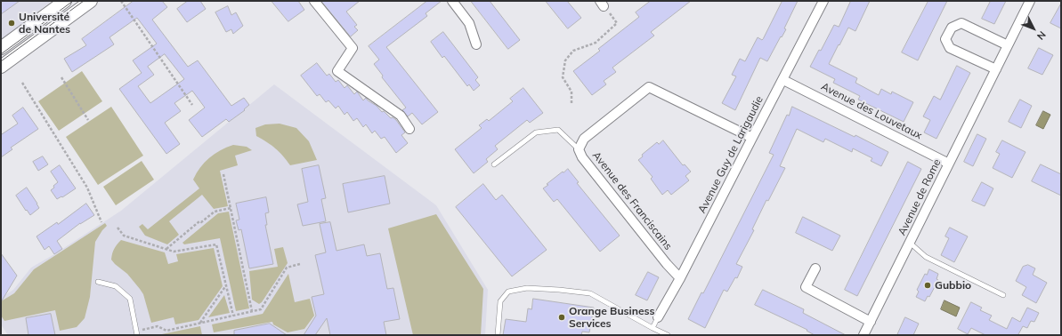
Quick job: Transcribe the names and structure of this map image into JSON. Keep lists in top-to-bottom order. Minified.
{"streets":{"street":["Avenue des Louvetaux","Avenue Guy de Larigaudie","Avenue de Rome","Avenue des Franciscains"]},"crossings":[["Avenue des Louvetaux","Avenue Guy de Larigaudie"],["Avenue des Louvetaux","Avenue de Rome"],["Avenue Guy de Larigaudie","Avenue des Franciscains"]],"places":["Université de Nantes","Gubbio","Orange Business Services"],"north":"bottom right"}
